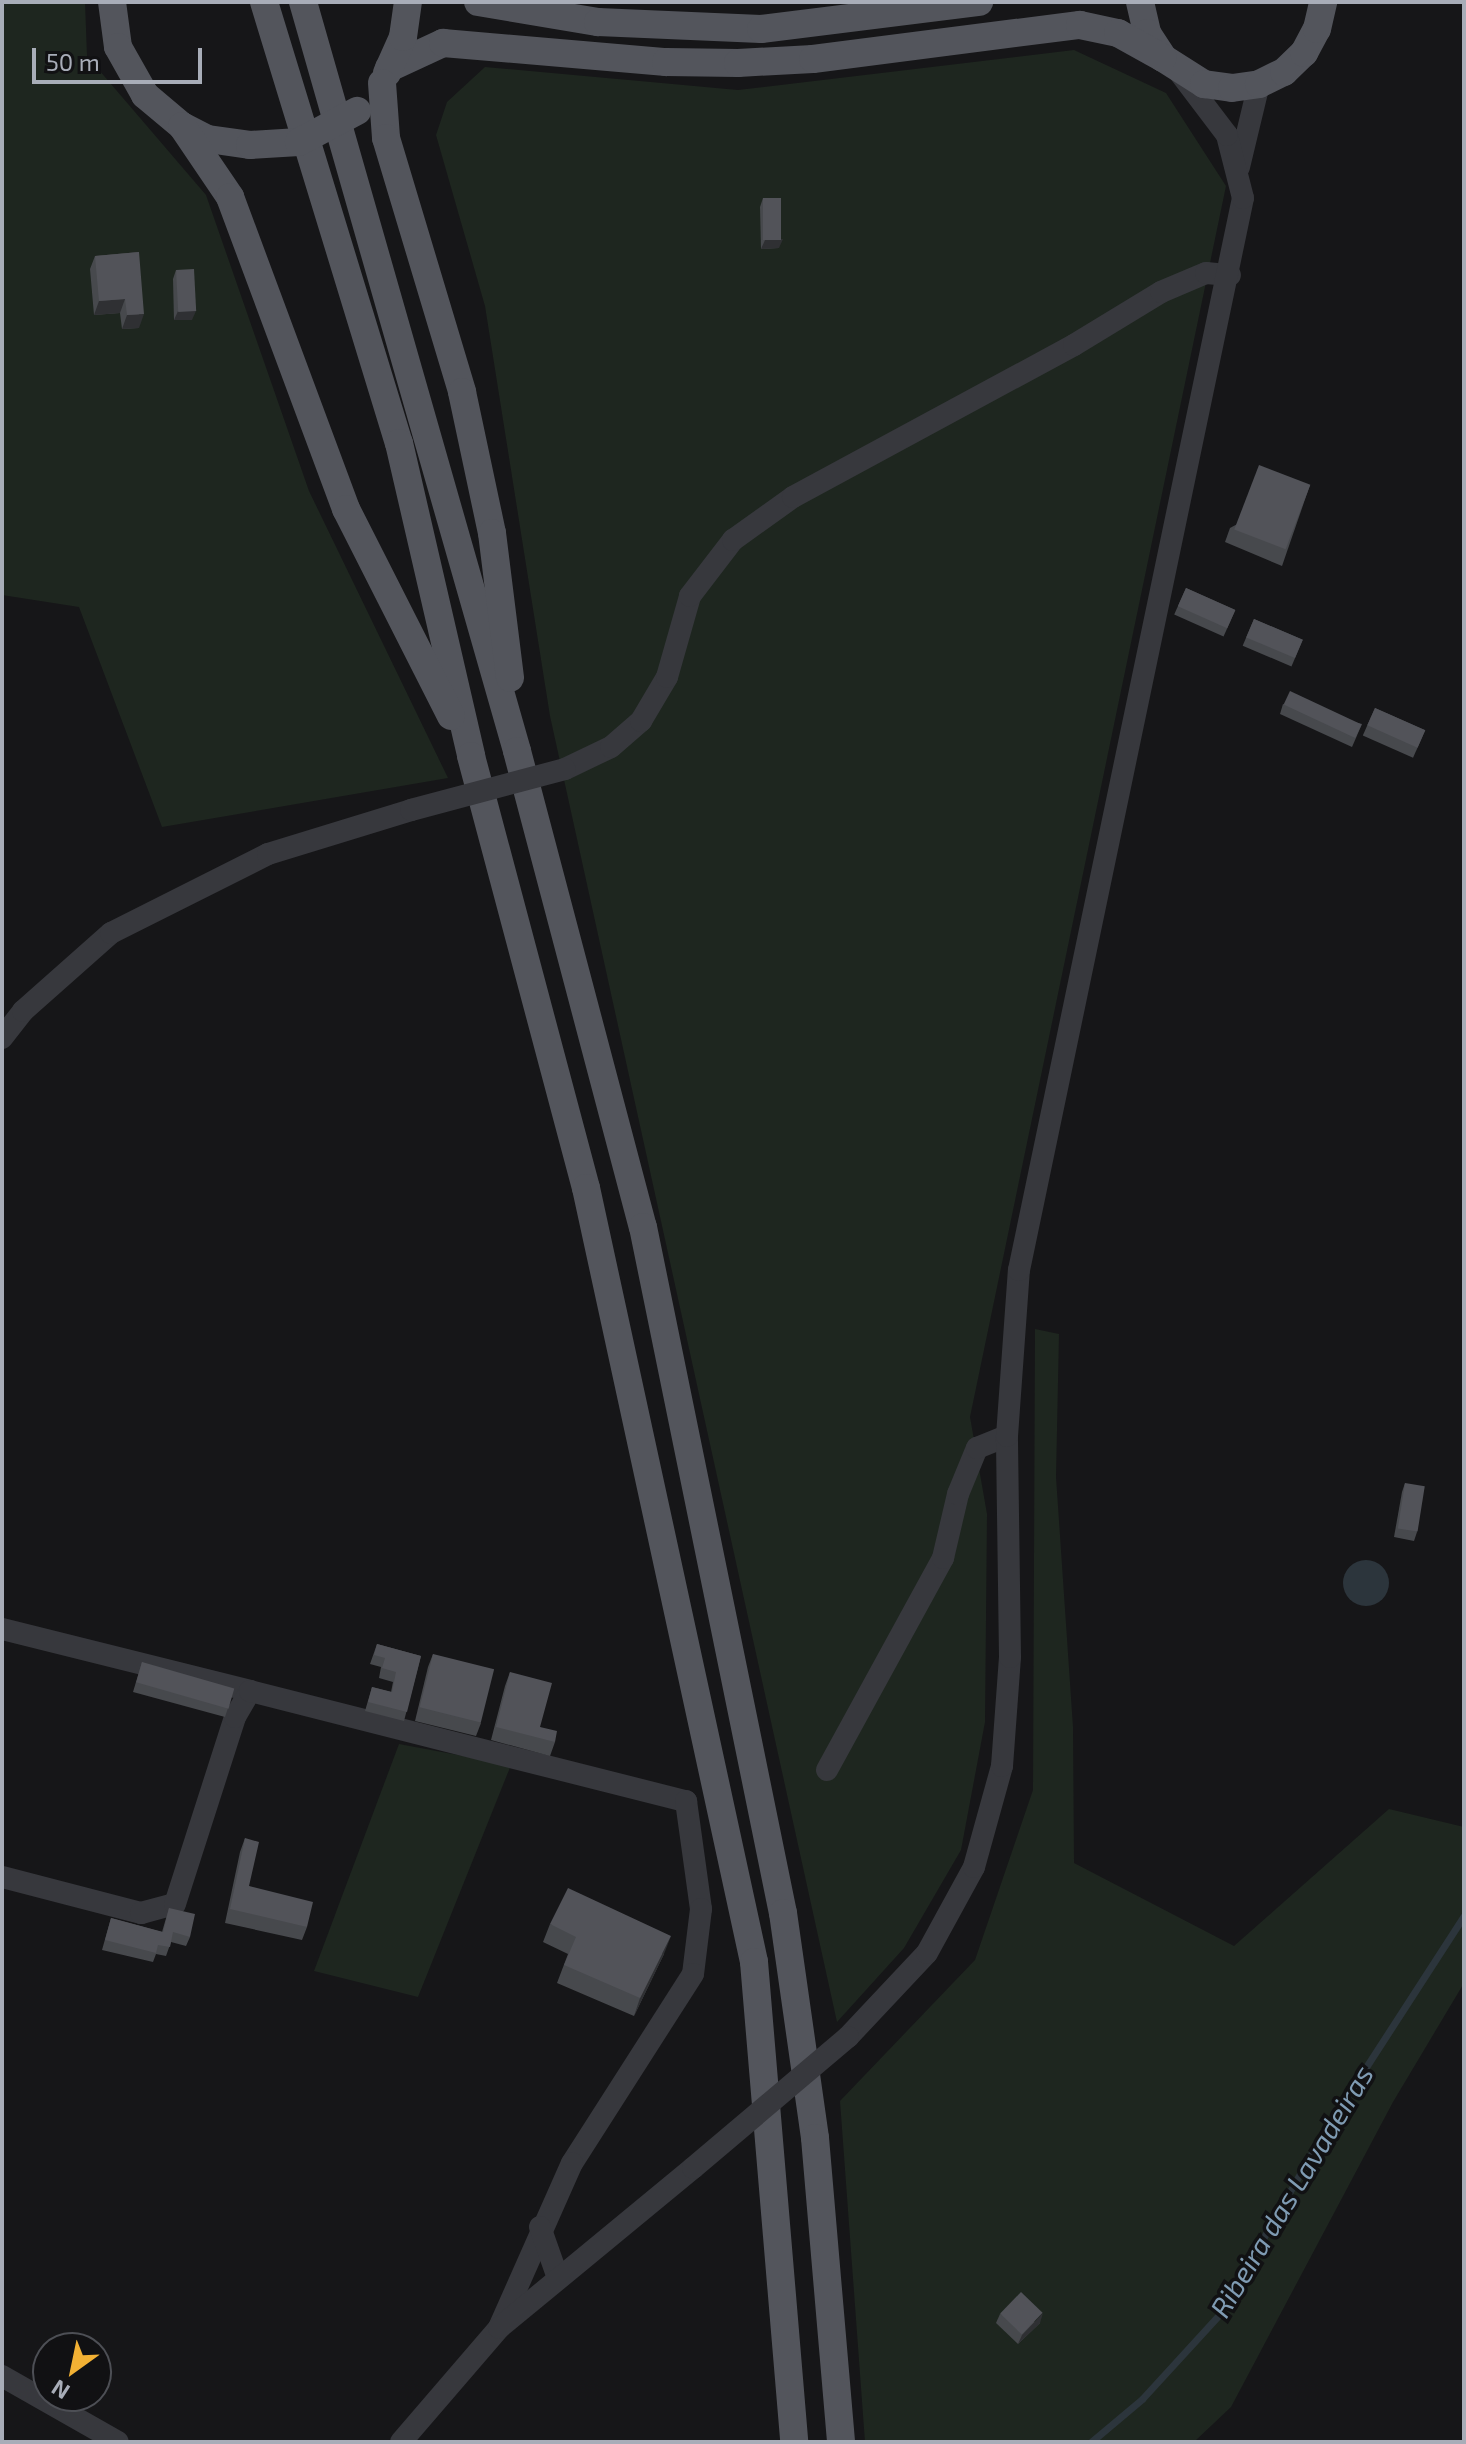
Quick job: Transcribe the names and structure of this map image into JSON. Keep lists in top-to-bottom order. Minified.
{"water":["Ribeira das Lavadeiras"],"scale_bar":"50 m","north":"bottom left"}
